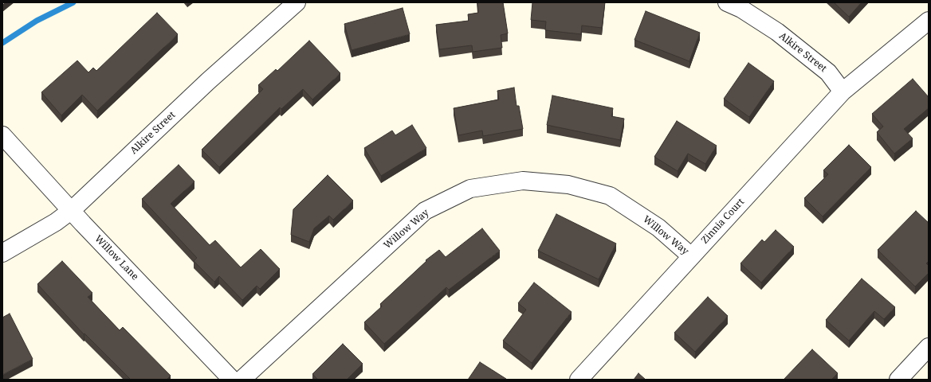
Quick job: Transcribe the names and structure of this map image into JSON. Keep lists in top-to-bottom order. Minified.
{"streets":{"street":["Alkire Street","Zinnia Court","Willow Way","Willow Lane"]},"crossings":[["Alkire Street","Zinnia Court"],["Alkire Street","Willow Lane"],["Zinnia Court","Willow Way"]]}
